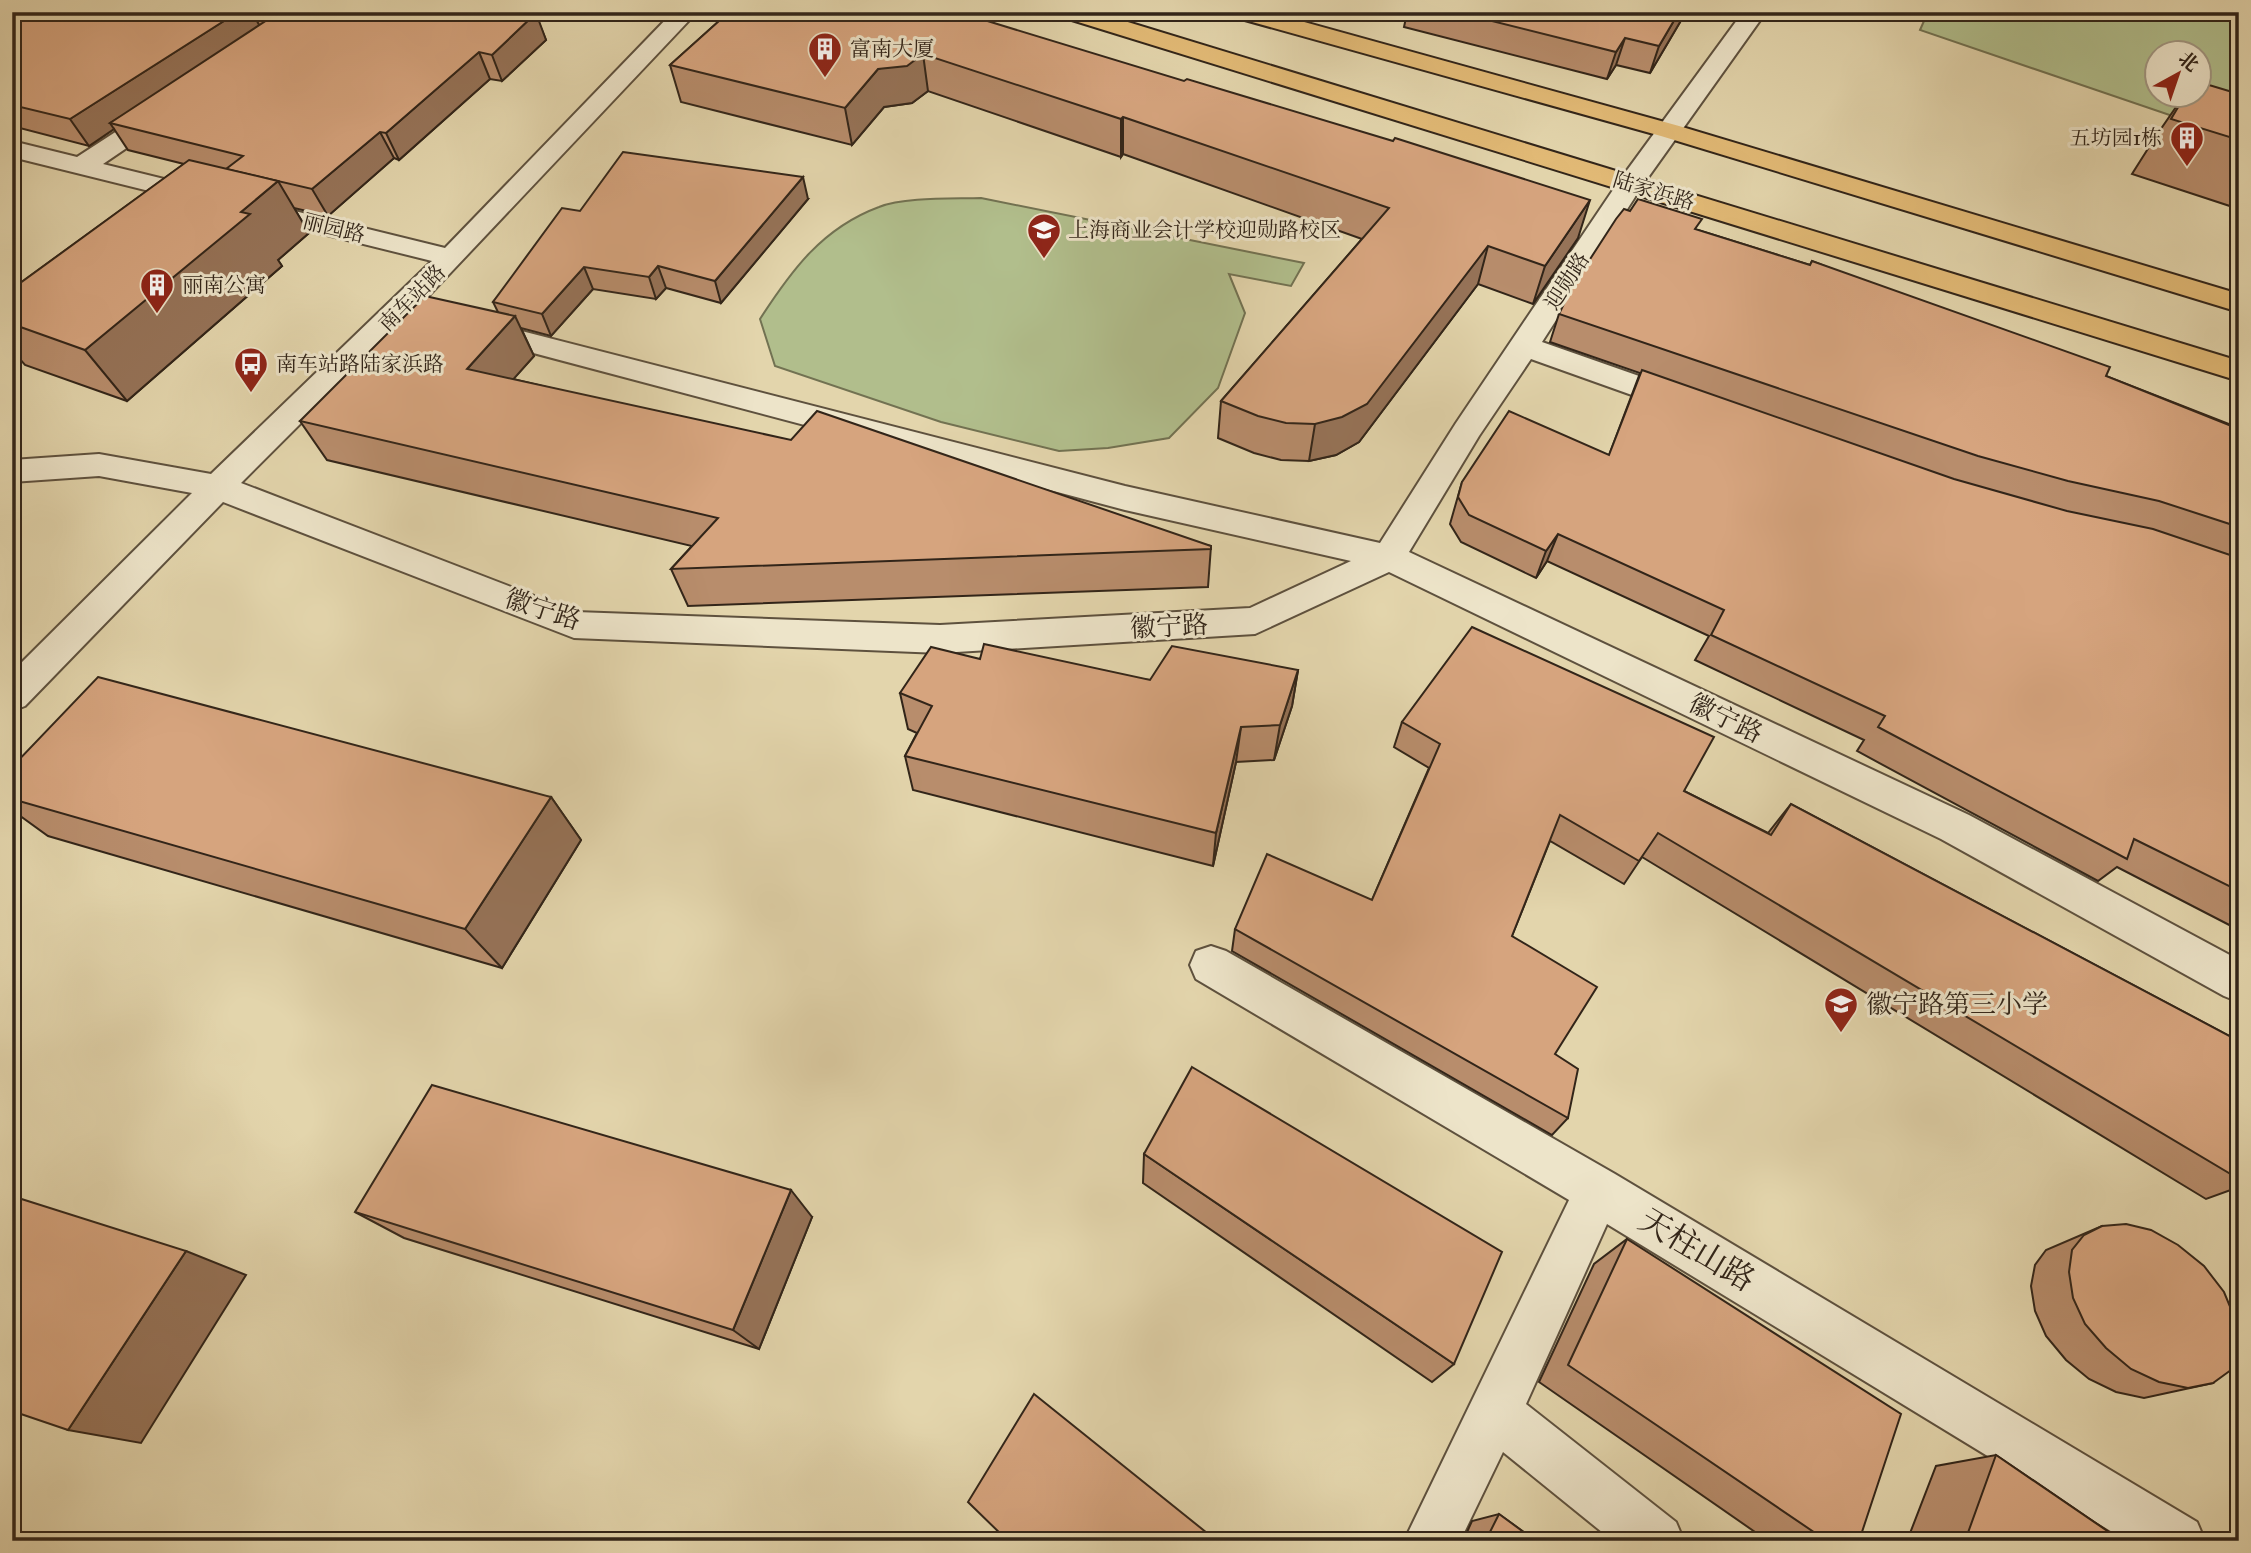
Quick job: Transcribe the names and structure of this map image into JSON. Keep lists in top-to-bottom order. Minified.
{"streets":{"main road":["陆家浜路"],"street":["丽园路","迎勋路","南车站路","徽宁路","天柱山路"]},"crossings":[["陆家浜路","迎勋路"],["丽园路","南车站路"],["迎勋路","徽宁路"],["南车站路","徽宁路"]],"places":{"building":["富南大厦","五坊园1栋","丽南公寓"],"school or university":["上海商业会计学校迎勋路校区","徽宁路第三小学"],"bus stop":["南车站路陆家浜路"]},"north":"top right"}
